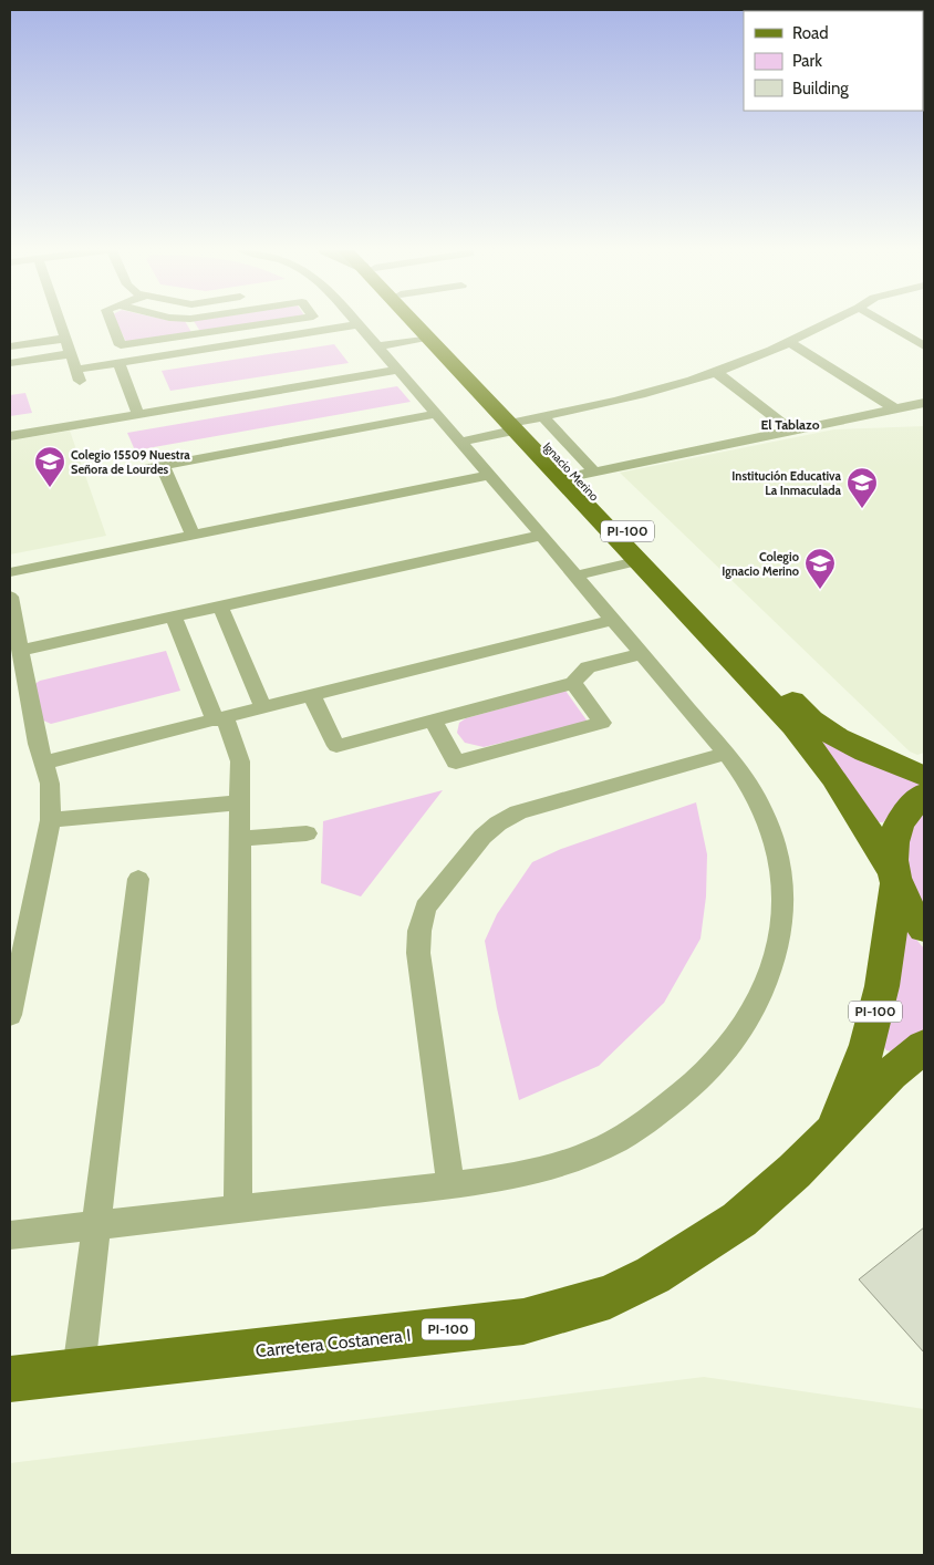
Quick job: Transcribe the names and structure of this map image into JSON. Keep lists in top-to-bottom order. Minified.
{"streets":{"main road":["Ignacio Merino","PI-100","Carretera Costanera I"]},"crossings":[["Ignacio Merino","PI-100"],["PI-100","Carretera Costanera I"]],"districts":["El Tablazo"],"places":{"school or university":["Colegio 15509 Nuestra Señora de Lourdes","Institución Educativa La Inmaculada","Colegio Ignacio Merino"]},"legend":["Road","Park","Building"]}
